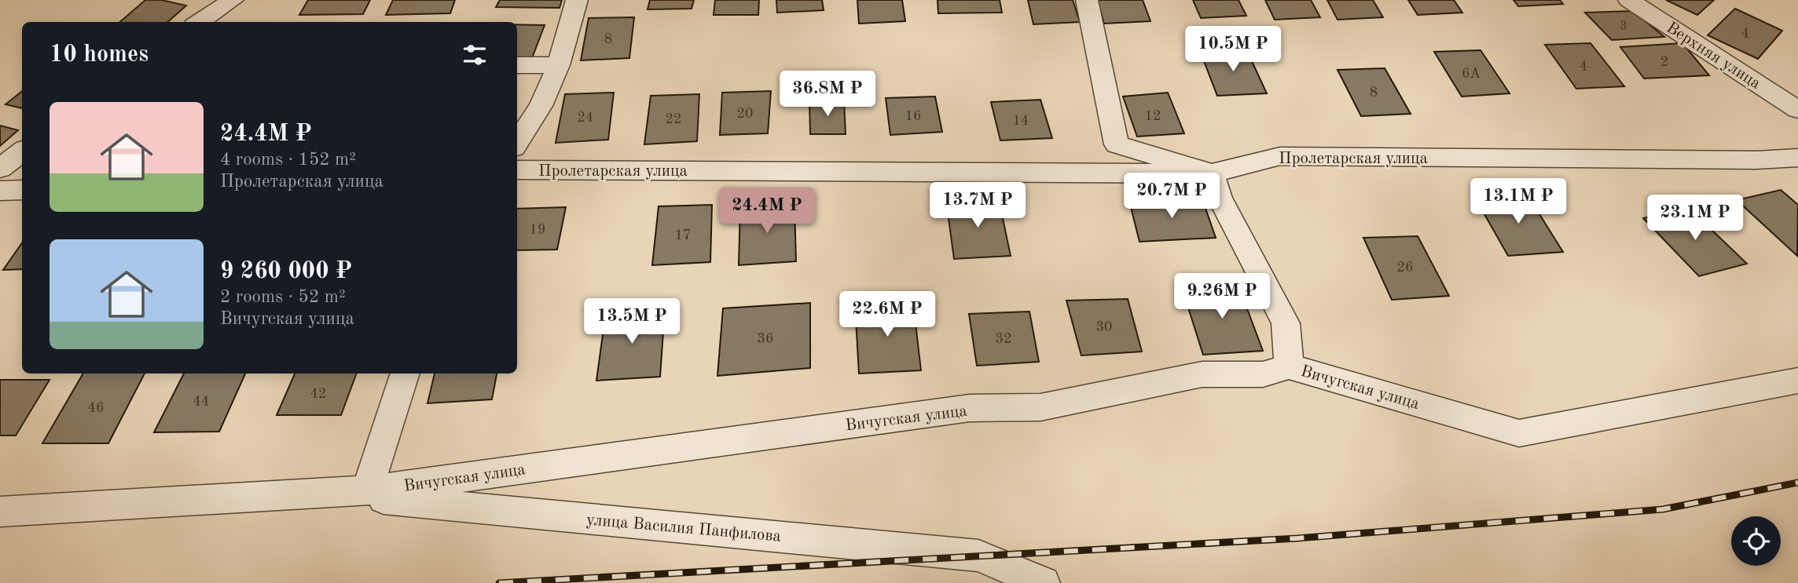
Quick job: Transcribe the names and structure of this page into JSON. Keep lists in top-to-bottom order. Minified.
{"streets":{"street":["Верхняя улица","Пролетарская улица","Вичугская улица","улица Василия Панфилова"]},"crossings":[["Вичугская улица","улица Василия Панфилова"]],"house_numbers":["3","4","8","2","4","6А","8","20","16","12","24","22","14","19","17","26","30","36","32","42","44","46"],"page":{"heading":"10 homes","price":["10.5M ₽","36.8M ₽","20.7M ₽","13.1M ₽","13.7M ₽","24.4M ₽","23.1M ₽","9.26M ₽","22.6M ₽","13.5M ₽"],"list":[{"name":"24.4M ₽","note":"4 rooms · 152 m² · Пролетарская улица"},{"name":"9 260 000 ₽","note":"2 rooms · 52 m² · Вичугская улица"}]}}
